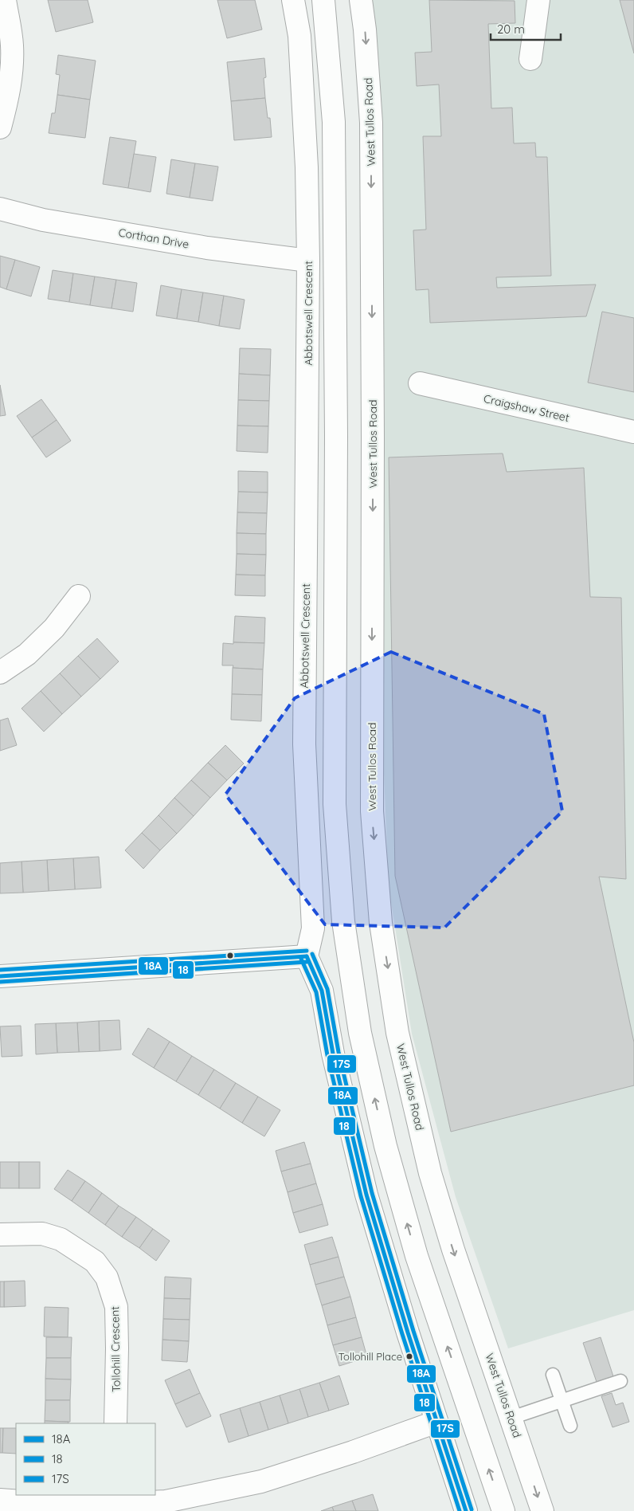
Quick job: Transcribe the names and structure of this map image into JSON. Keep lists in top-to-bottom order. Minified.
{"streets":{"street":["West Tullos Road","Corthan Drive","Abbotswell Crescent","Craigshaw Street","Tollohill Crescent"]},"crossings":[["Corthan Drive","Abbotswell Crescent"]],"places":["Tollohill Place"],"lines":["transit line 17S","transit line 18A","transit line 18"],"legend":["18A","18","17S"],"scale_bar":"20 m"}
